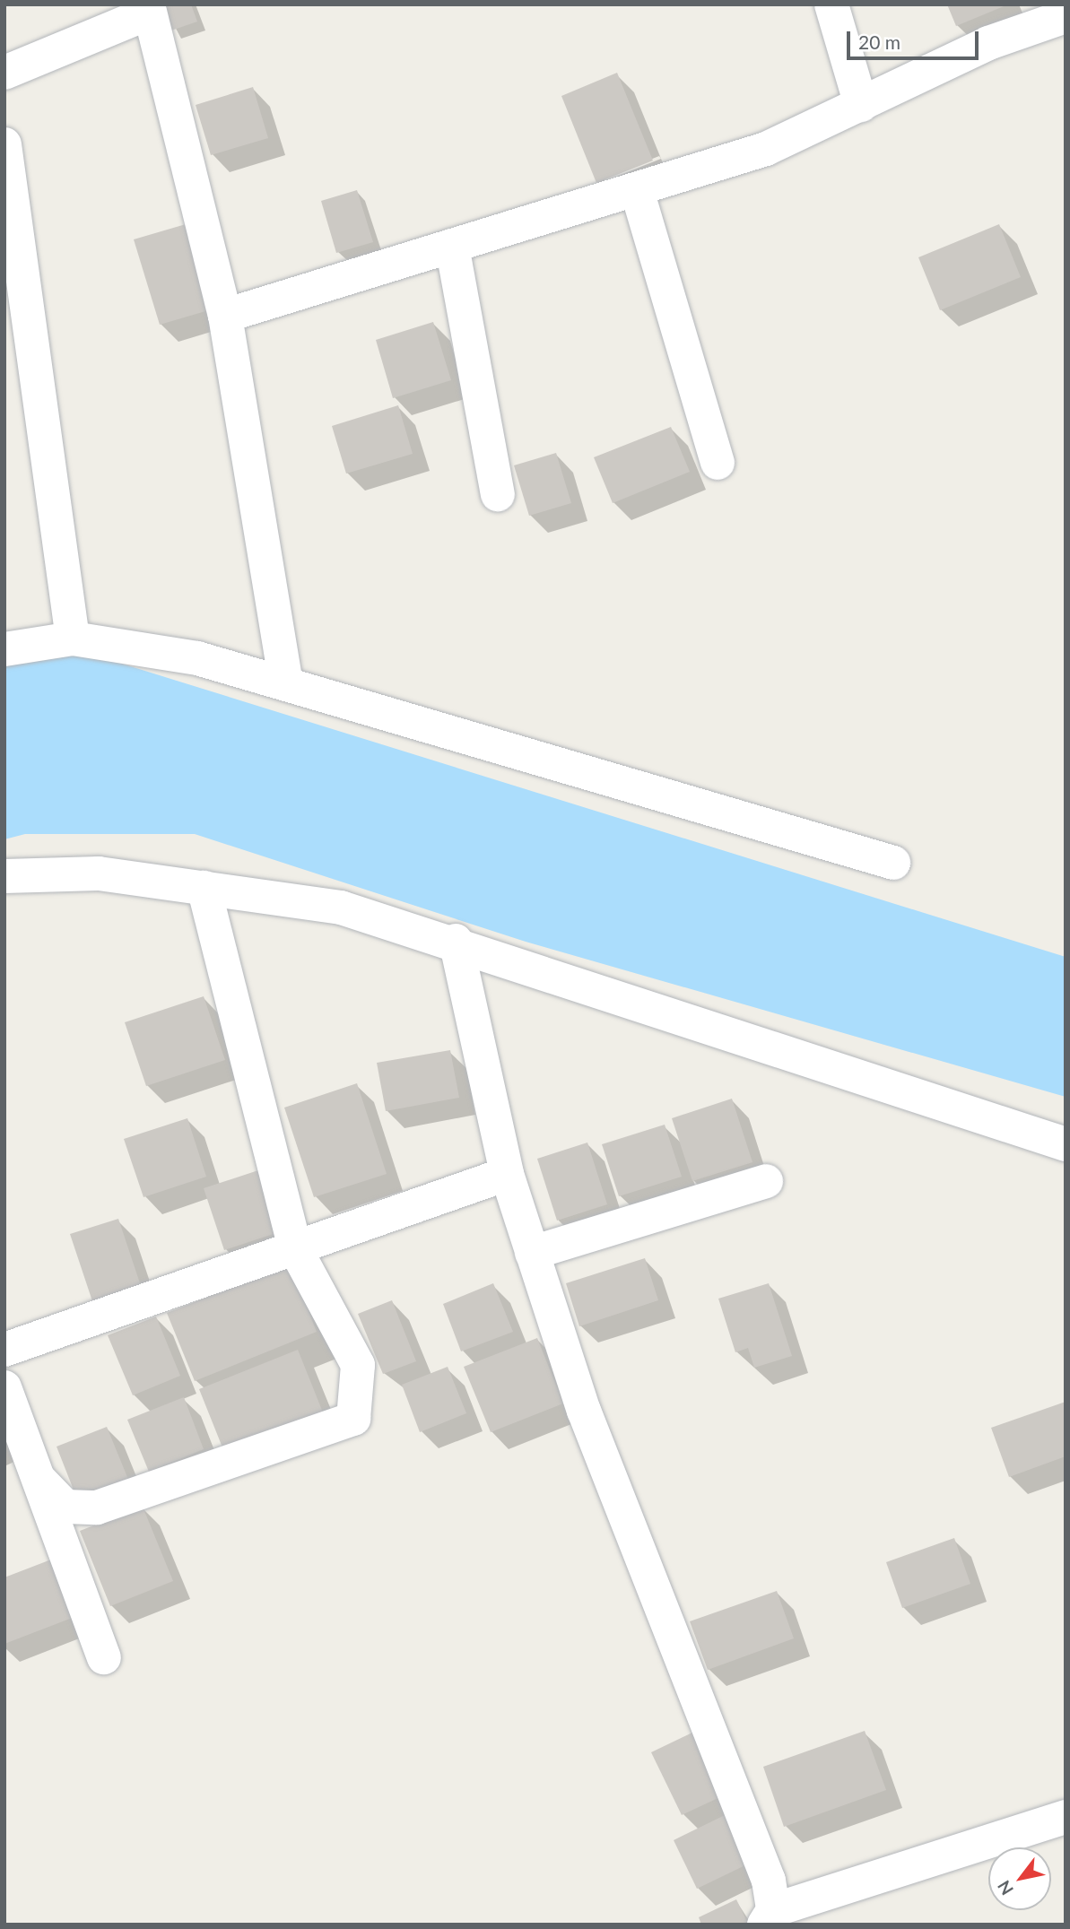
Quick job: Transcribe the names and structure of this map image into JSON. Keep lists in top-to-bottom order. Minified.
{"scale_bar":"20 m","north":"bottom left"}
